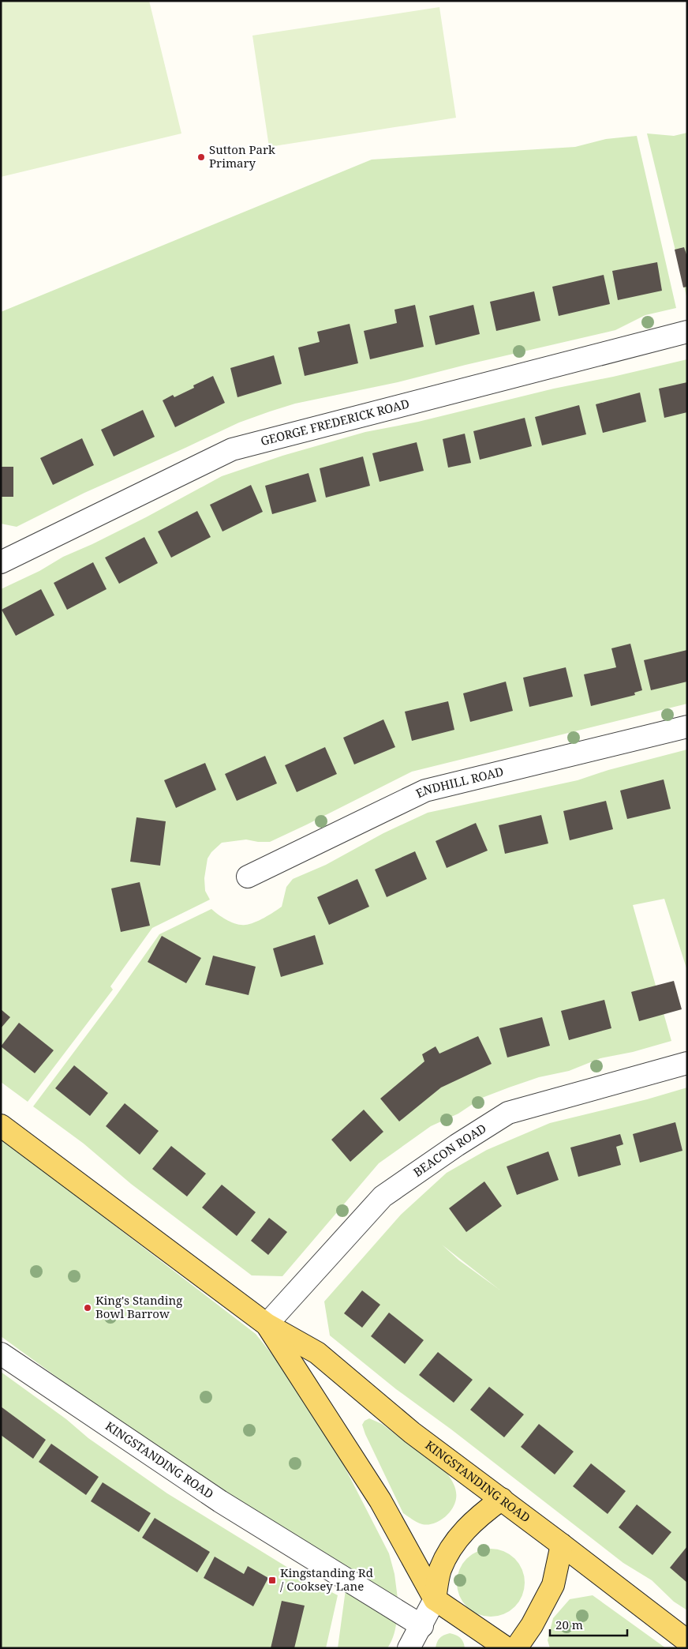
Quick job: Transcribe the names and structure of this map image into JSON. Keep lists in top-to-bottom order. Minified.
{"streets":{"main road":["KINGSTANDING ROAD"],"street":["GEORGE FREDERICK ROAD","ENDHILL ROAD","BEACON ROAD"]},"crossings":[["BEACON ROAD","KINGSTANDING ROAD"]],"places":{"other":["Sutton Park Primary","King's Standing Bowl Barrow"],"transit":["Kingstanding Rd / Cooksey Lane"]},"scale_bar":"20 m"}
